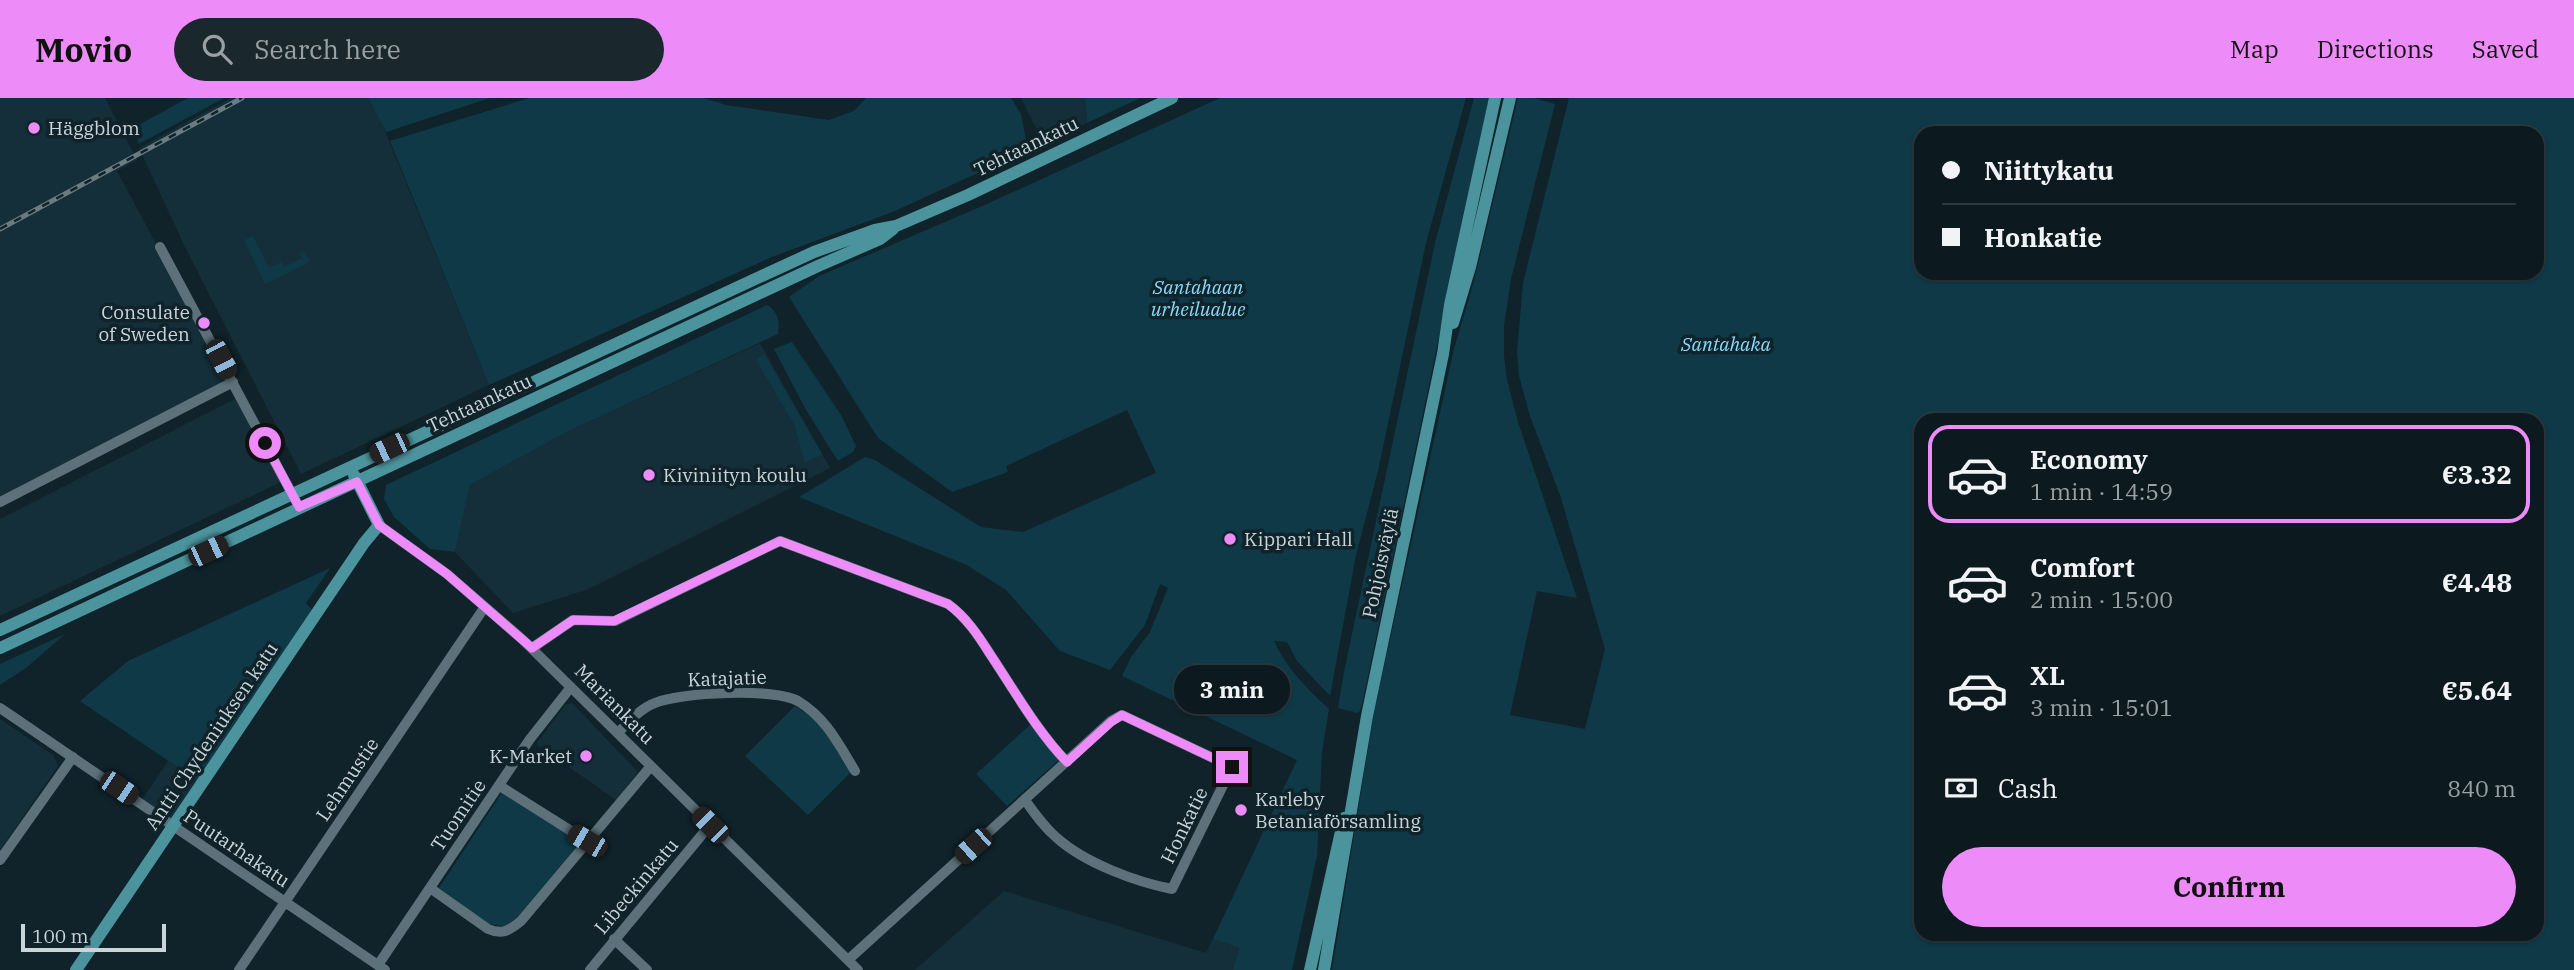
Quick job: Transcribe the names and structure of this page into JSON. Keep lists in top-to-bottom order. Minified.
{"streets":{"main road":["Tehtaankatu","Pohjoisväylä","Mariankatu","Antti Chydeniuksen katu"],"street":["Katajatie","Lehmustie","Tuomitie","Honkatie","Puutarhakatu","Libeckinkatu"]},"crossings":[["Tehtaankatu","Mariankatu"],["Katajatie","Mariankatu"],["Mariankatu","Antti Chydeniuksen katu"],["Mariankatu","Lehmustie"],["Mariankatu","Tuomitie"],["Mariankatu","Honkatie"],["Mariankatu","Libeckinkatu"],["Antti Chydeniuksen katu","Puutarhakatu"],["Lehmustie","Puutarhakatu"],["Tuomitie","Puutarhakatu"]],"parks":["Santahaan urheilualue","Santahaka"],"places":["Häggblom","Consulate of Sweden","Kiviniityn koulu","Kippari Hall","K-Market","Karleby Betaniaförsamling"],"scale_bar":"100 m","page":{"header":"Movio","search":"Search here","nav":["Map","Directions","Saved"],"banner":["Niittykatu","Honkatie"],"list":[{"name":"Economy","note":"1 min · 14:59","value":"€3.32"},{"name":"Comfort","note":"2 min · 15:00","value":"€4.48"},{"name":"XL","note":"3 min · 15:01","value":"€5.64"}],"bubble":"3 min","pay":["Cash","840 m"],"buttons":"Confirm","scale":"100 m"}}
